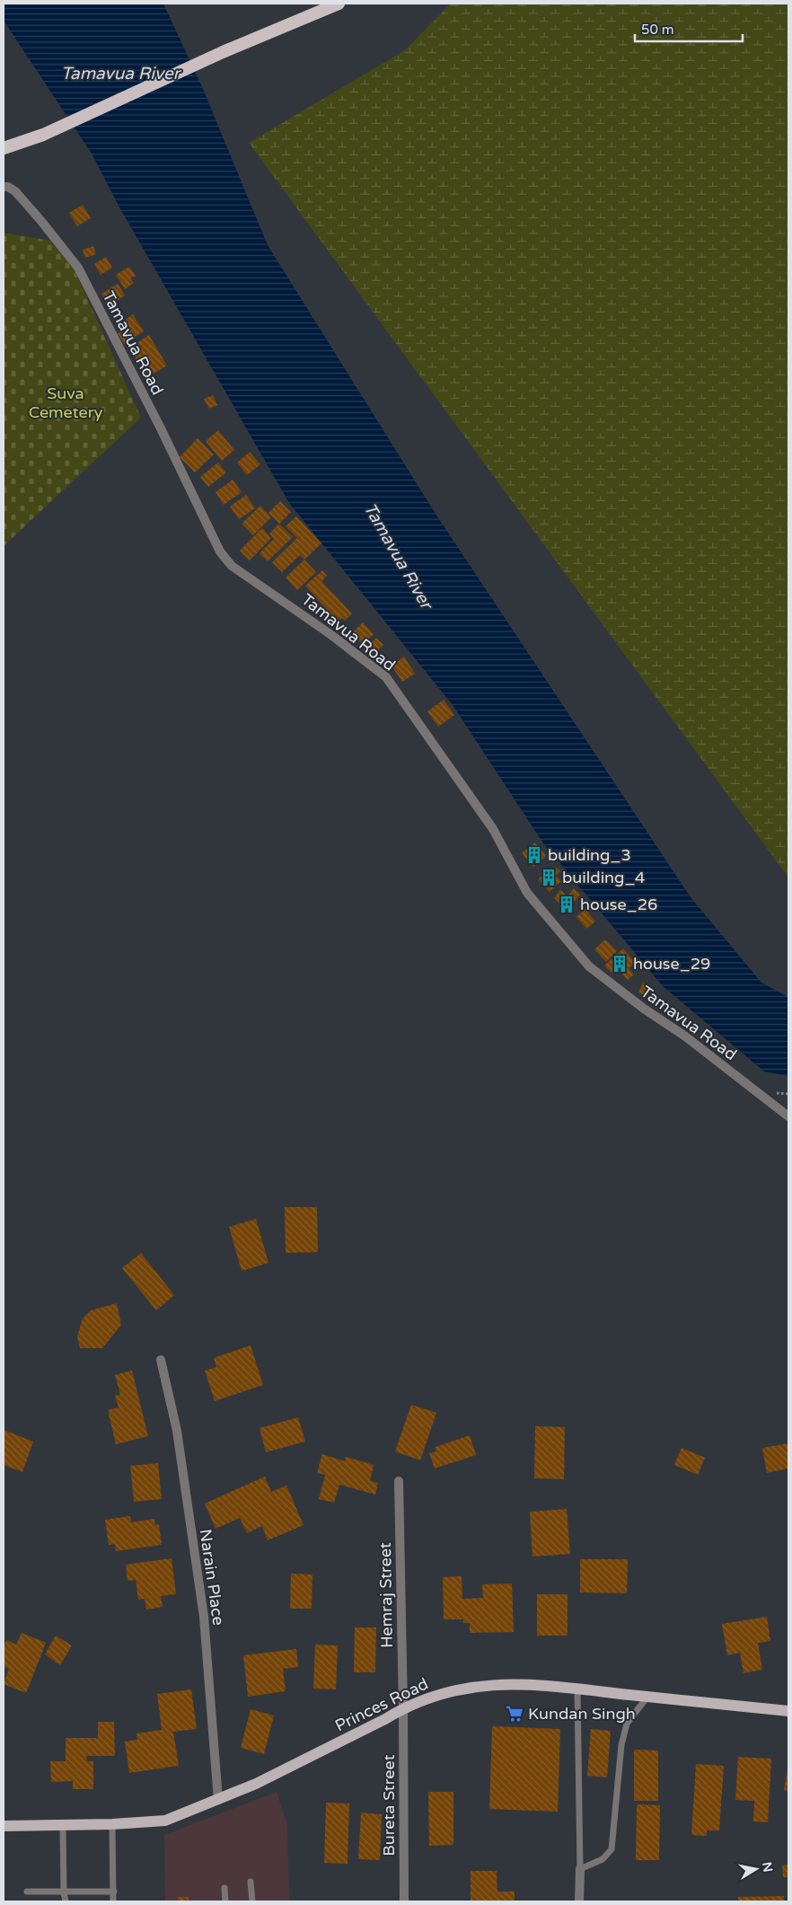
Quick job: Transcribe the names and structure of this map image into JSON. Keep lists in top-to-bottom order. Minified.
{"streets":{"main road":["Princes Road"],"street":["Tamavua Road","Narain Place","Hemraj Street","Bureta Street"]},"crossings":[["Narain Place","Princes Road"],["Hemraj Street","Princes Road"],["Hemraj Street","Bureta Street"],["Princes Road","Bureta Street"]],"water":["Tamavua River"],"parks":["Suva Cemetery"],"places":{"building":["building_3","building_4","house_26","house_29"],"supermarket":["Kundan Singh"]},"scale_bar":"50 m","north":"right"}
